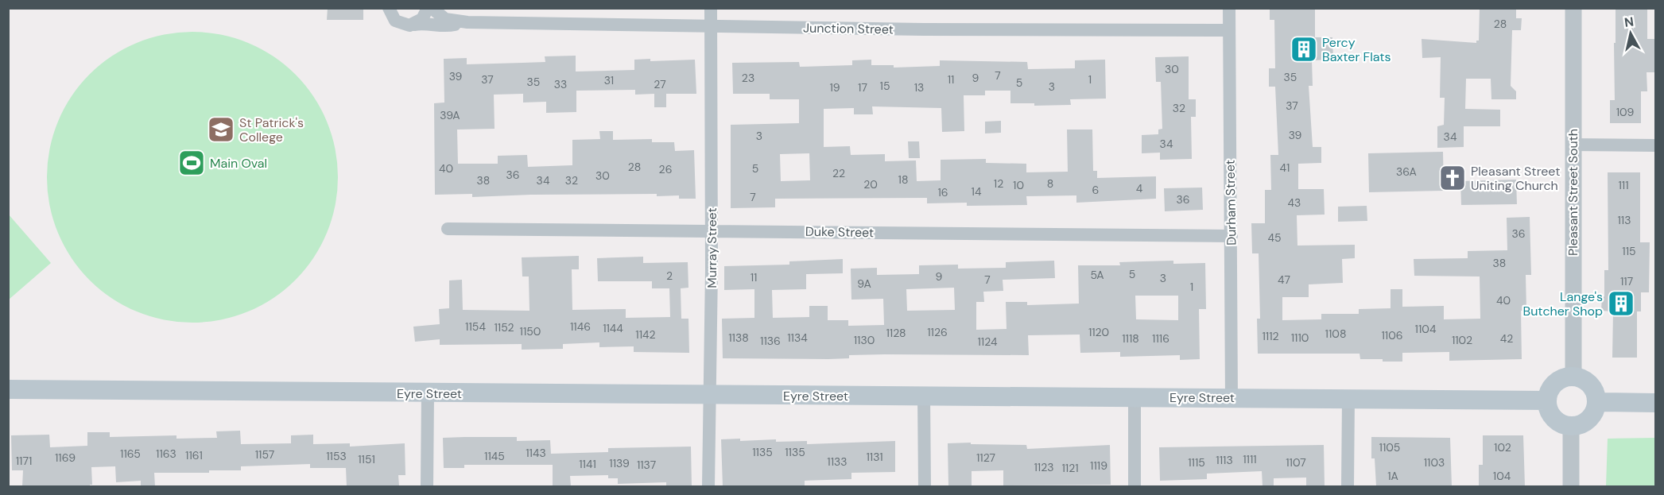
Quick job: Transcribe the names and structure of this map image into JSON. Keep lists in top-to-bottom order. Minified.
{"streets":{"main road":["Eyre Street"],"street":["Junction Street","Pleasant Street South","Durham Street","Duke Street","Murray Street"]},"crossings":[["Junction Street","Durham Street"],["Junction Street","Murray Street"],["Pleasant Street South","Eyre Street"],["Durham Street","Duke Street"],["Durham Street","Eyre Street"],["Duke Street","Murray Street"],["Murray Street","Eyre Street"]],"places":{"building":["Percy Baxter Flats","Lange's Butcher Shop"],"school or university":["St Patrick's College"],"sports":["Main Oval"],"church":["Pleasant Street Uniting Church"]},"house_numbers":["28","30","7","39","35","23","9","37","11","1","31","35","5","33","27","15","3","19","17","13","37","32","109","39A","39","3","34","34","28","41","40","5","26","36A","22","36","30","18","38","34","32","12","8","20","10","111","4","6","14","16","7","36","43","113","36","45","115","38","5","5A","2","9","11","3","7","47","117","9A","1","40","1154","1146","1152","1144","1104","1150","1126","1120","1128","1108","1142","1106","1112","1138","1134","1110","1118","1116","42","1130","1102","1136","1124","1105","102","1135","1135","1143","1165","1163","1157","1161","1153","1145","1131","1169","1127","1151","1111","1113","1171","1133","1115","1107","1103","1139","1141","1137","1119","1123","1121","1A","104"],"north":"top"}
